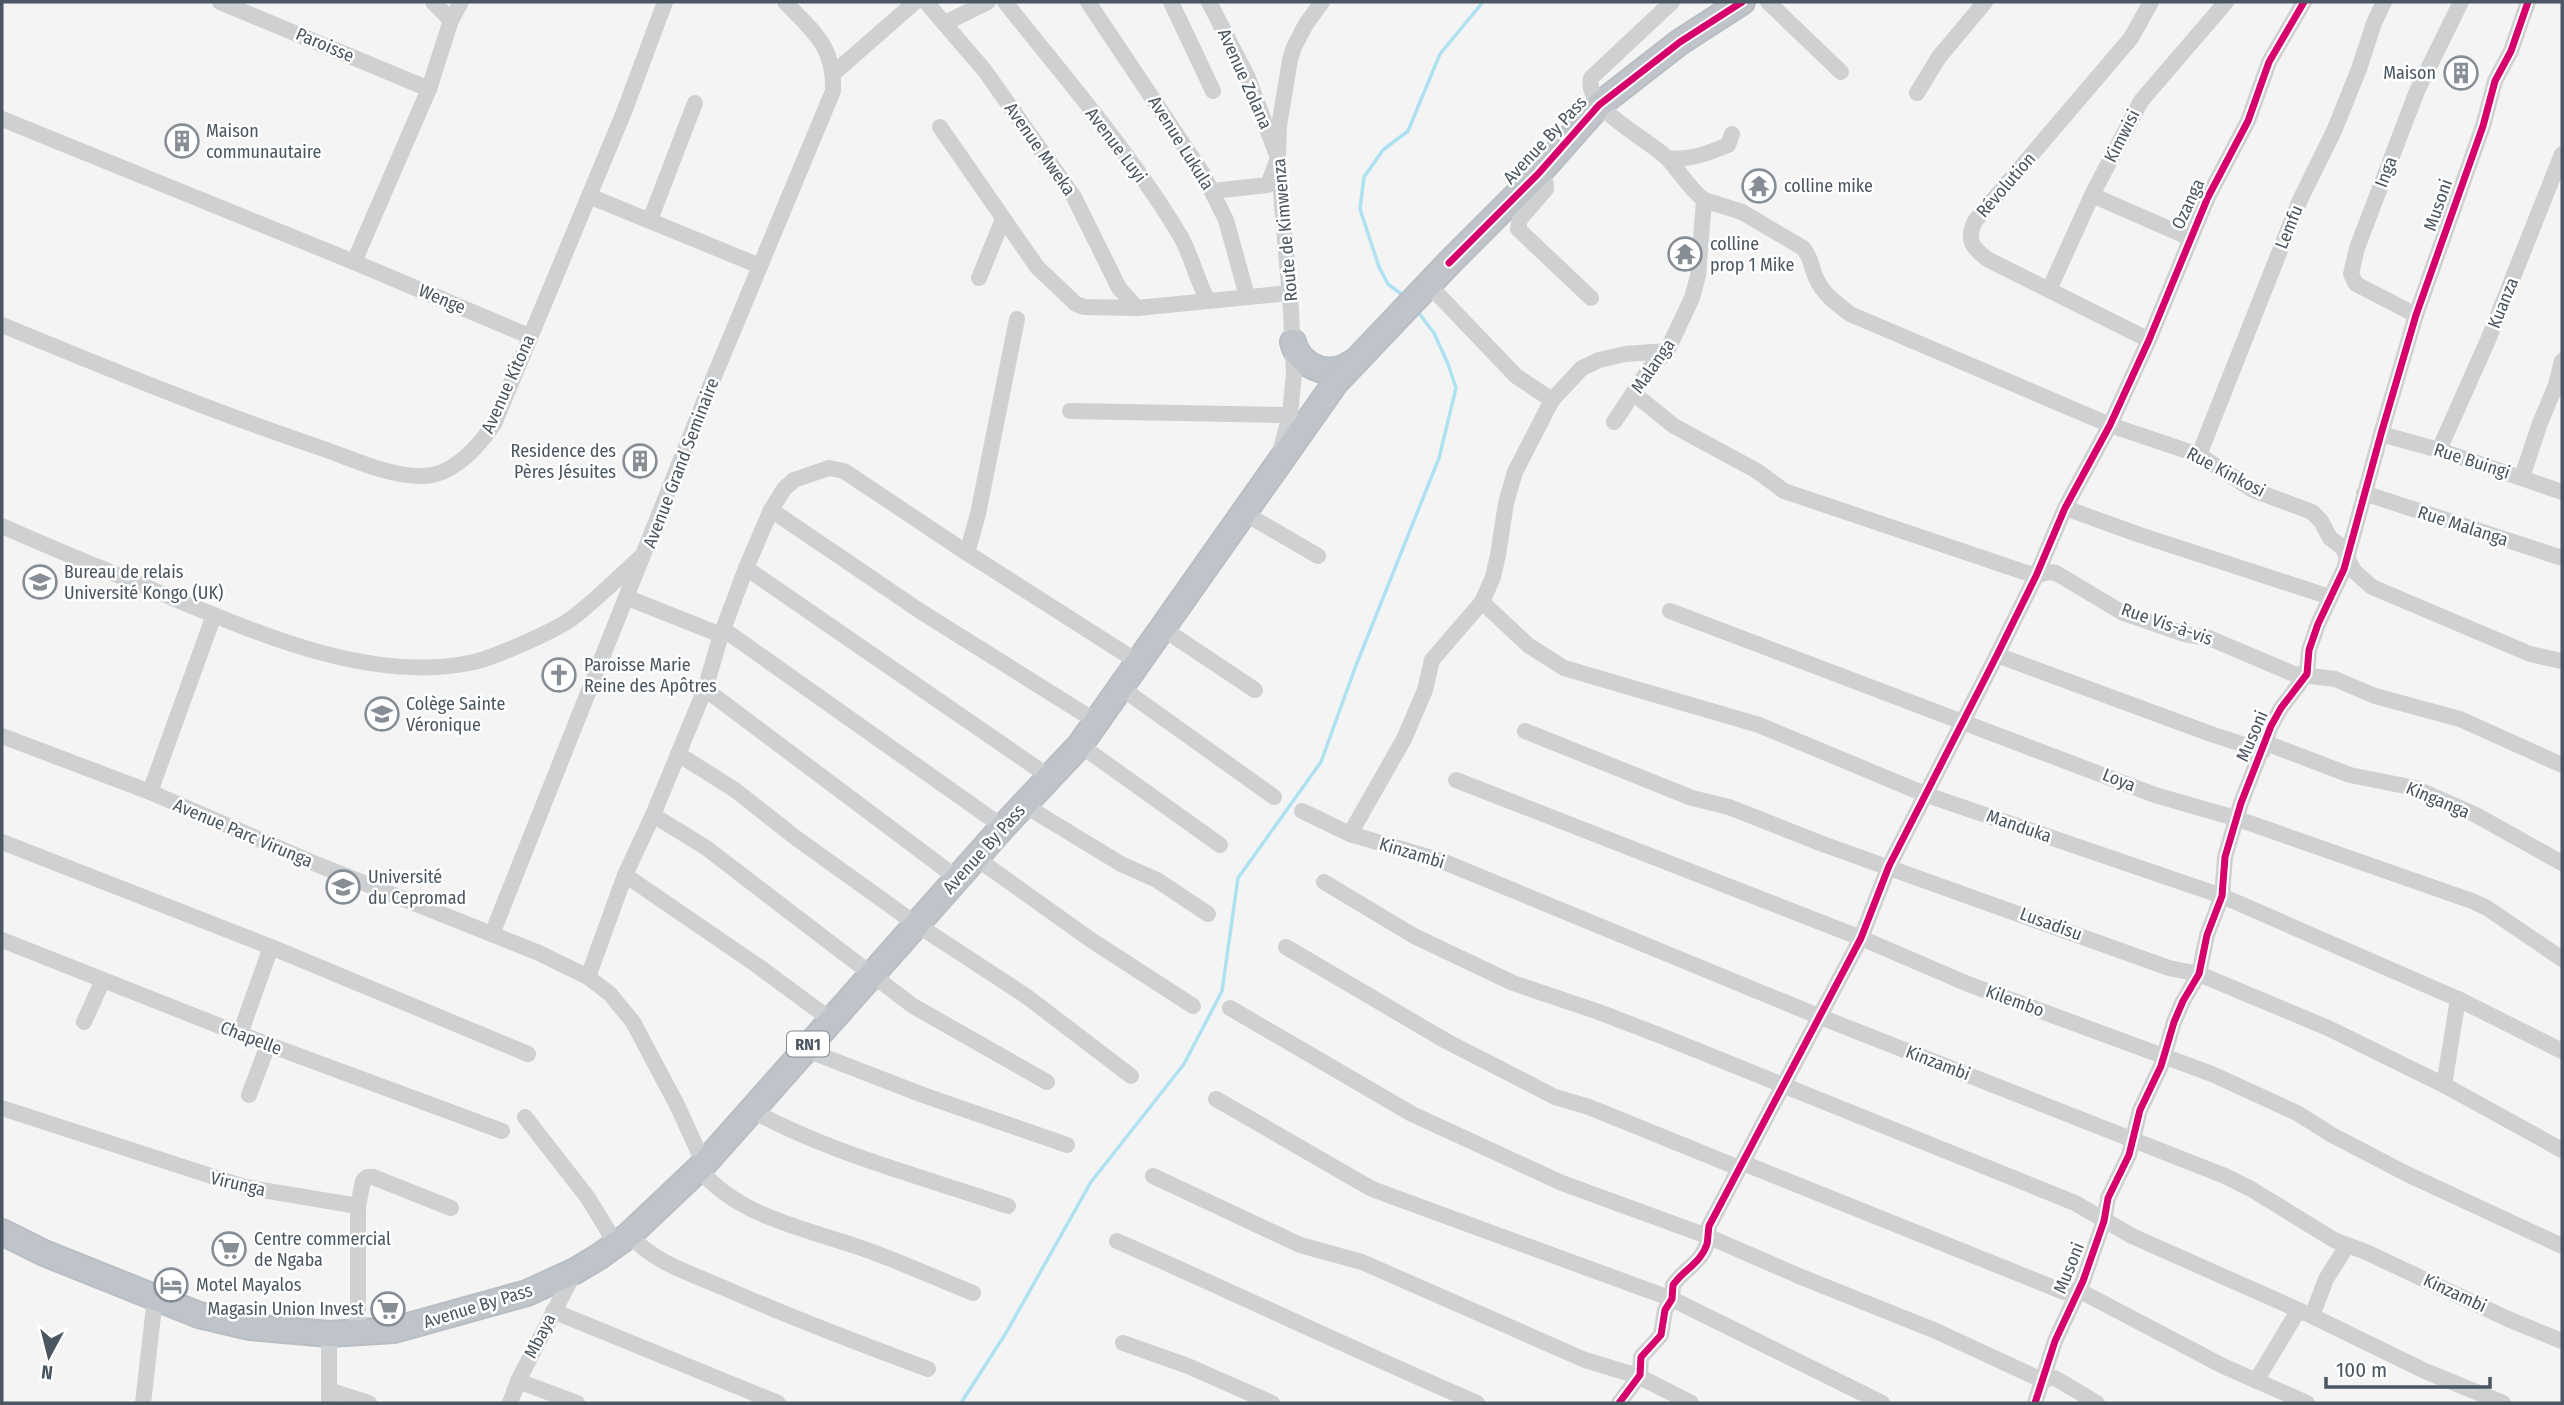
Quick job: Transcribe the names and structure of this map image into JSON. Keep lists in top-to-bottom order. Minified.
{"streets":{"highway":["Avenue By Pass","RN1"],"street":["Paroisse","Avenue Zolana","Kimwisi","Avenue Lukula","Avenue Luyi","Avenue Mweka","Inga","Révolution","Ozanga","Musoni","Lemfu","Route de Kimwenza","Wenge","Kuanza","Malanga","Avenue Kitona","Rue Buingi","Avenue Grand Seminaire","Rue Kinkosi","Rue Malanga","Rue Vis-à-vis","Loya","Kinganga","Manduka","Avenue Parc Virunga","Kinzambi","Lusadisu","Kilembo","Chapelle","Virunga","Mbaya"]},"crossings":[["Avenue Zolana","Route de Kimwenza"],["Kimwisi","Révolution"],["Avenue By Pass","Route de Kimwenza"],["Avenue By Pass","Avenue Parc Virunga"],["Avenue By Pass","RN1"],["Avenue By Pass","Mbaya"],["Inga","Musoni"],["Révolution","Ozanga"],["Ozanga","Rue Kinkosi"],["Ozanga","Rue Vis-à-vis"],["Ozanga","Loya"],["Ozanga","Kinganga"],["Ozanga","Manduka"],["Ozanga","Kinzambi"],["Ozanga","Lusadisu"],["Ozanga","Kilembo"],["Musoni","Rue Buingi"],["Musoni","Rue Kinkosi"],["Musoni","Rue Malanga"],["Musoni","Rue Vis-à-vis"],["Musoni","Loya"],["Musoni","Kinganga"],["Musoni","Manduka"],["Musoni","Kinzambi"],["Musoni","Lusadisu"],["Musoni","Kilembo"],["Lemfu","Rue Kinkosi"],["Wenge","Avenue Kitona"],["Kuanza","Rue Buingi"],["Malanga","Rue Kinkosi"],["Malanga","Rue Vis-à-vis"],["Avenue Grand Seminaire","Avenue Parc Virunga"]],"places":{"building":["Maison","Maison communautaire","Residence des Pères Jésuites"],"temple":["colline mike","colline prop 1 Mike"],"school or university":["Bureau de relais Université Kongo (UK)","Colège Sainte Véronique","Université du Cepromad"],"church":["Paroisse Marie Reine des Apôtres"],"supermarket":["Centre commercial de Ngaba","Magasin Union Invest"],"hotel":["Motel Mayalos"]},"scale_bar":"100 m","north":"bottom"}
